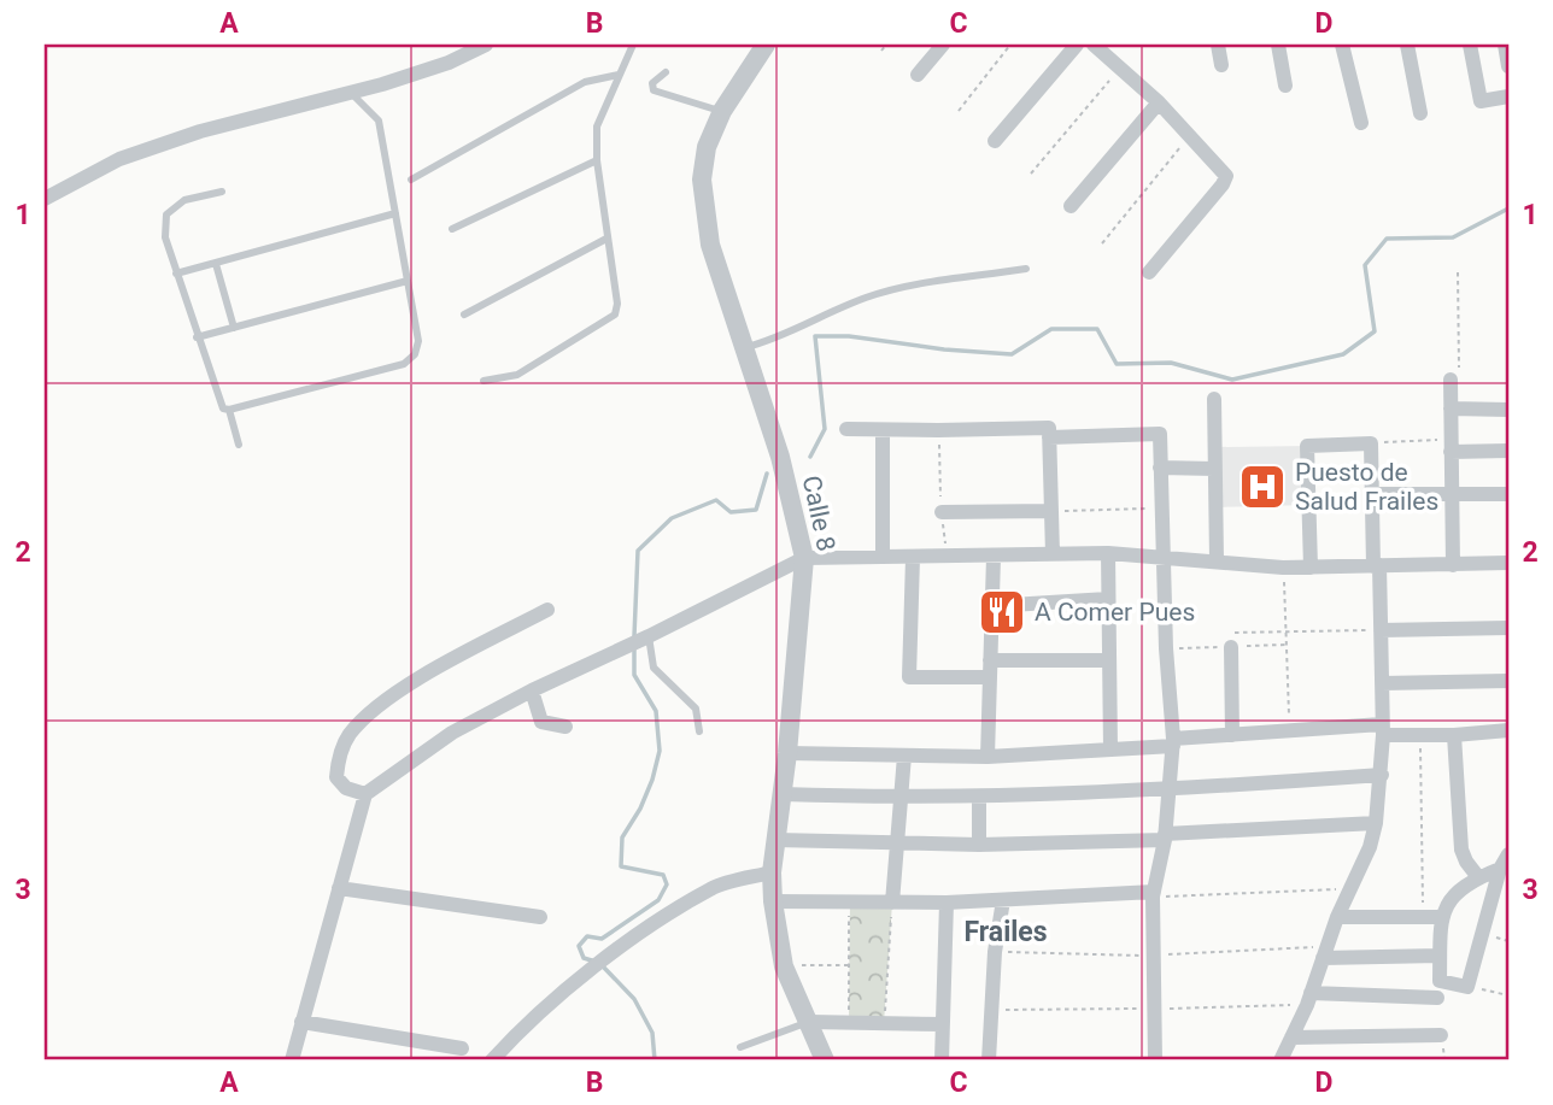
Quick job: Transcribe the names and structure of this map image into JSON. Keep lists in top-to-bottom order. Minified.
{"streets":{"street":["Calle 8"]},"districts":["Frailes"],"places":{"hospital":["Puesto de Salud Frailes"],"restaurant":["A Comer Pues"]},"grid":{"columns":["A","B","C","D"],"rows":["1","2","3"]}}
